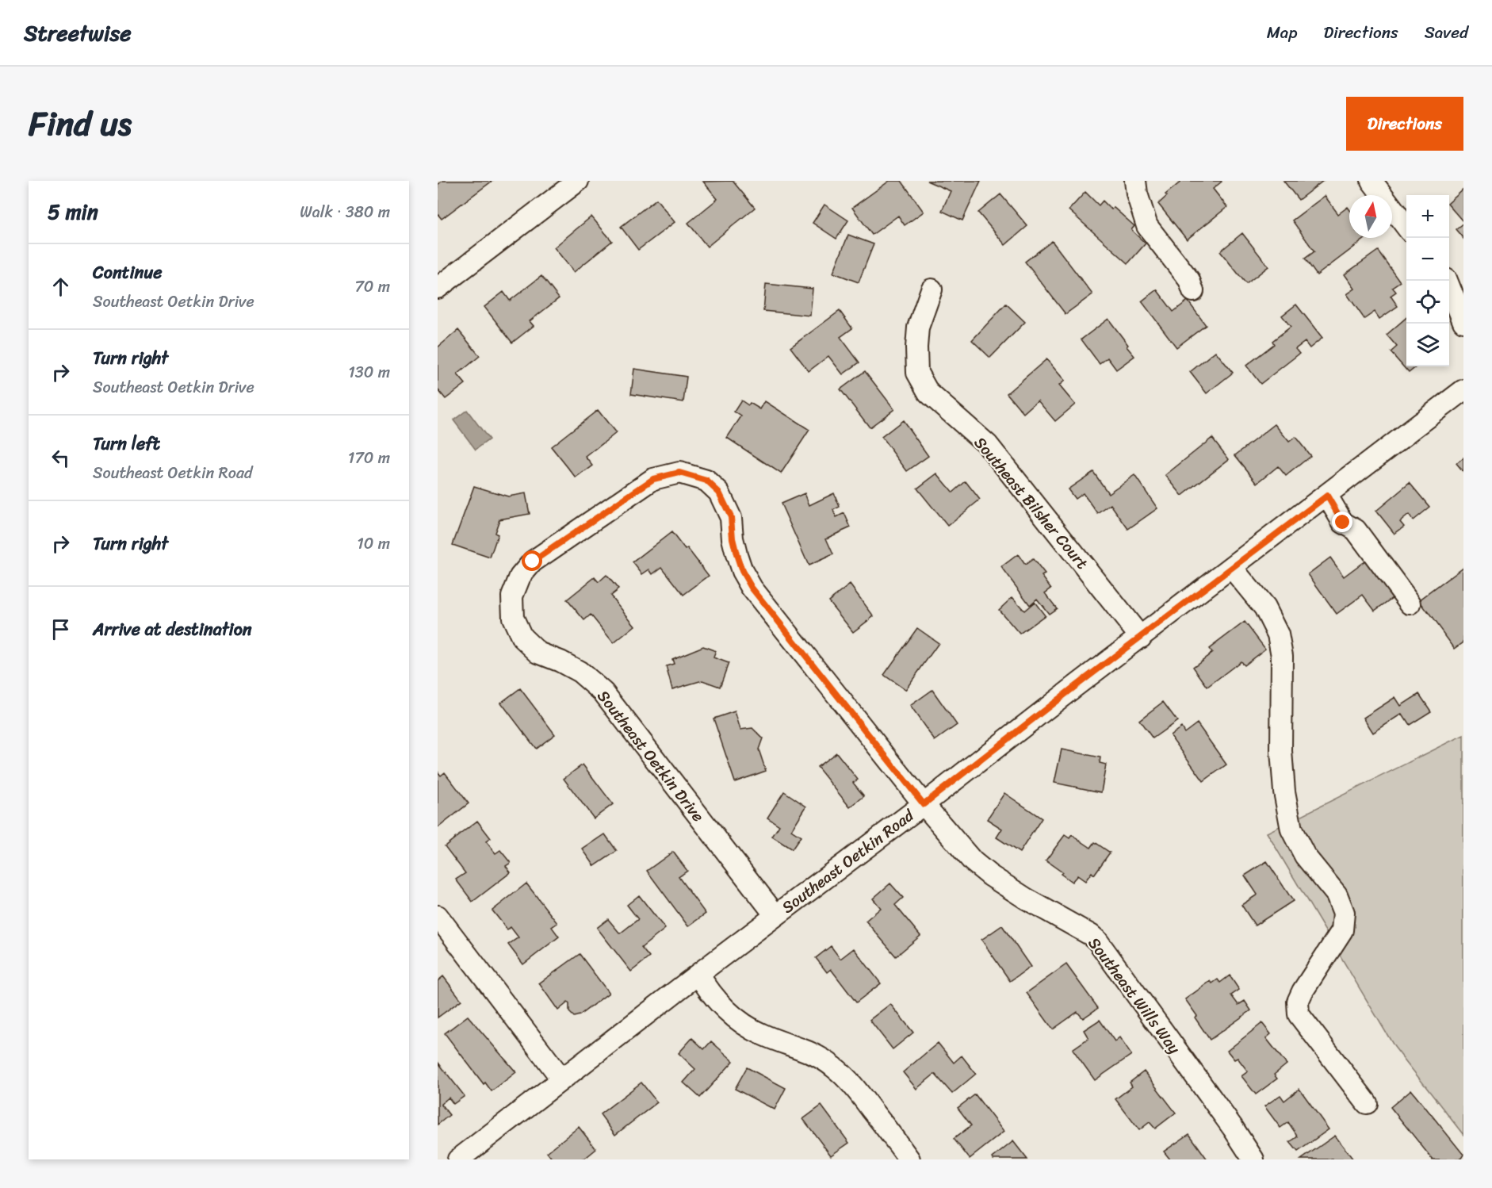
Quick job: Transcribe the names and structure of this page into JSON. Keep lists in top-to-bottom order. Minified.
{"streets":{"street":["Southeast Bilsher Court","Southeast Oetkin Drive","Southeast Oetkin Road","Southeast Wills Way"]},"crossings":[["Southeast Bilsher Court","Southeast Oetkin Road"],["Southeast Oetkin Drive","Southeast Oetkin Road"],["Southeast Oetkin Drive","Southeast Wills Way"],["Southeast Oetkin Road","Southeast Wills Way"]],"north":"top","page":{"header":"Streetwise","nav":["Map","Directions","Saved"],"title":"Find us","buttons":"Directions","heading":["5 min","Walk · 380 m"],"map_buttons":["+","−"],"list":[["Continue","Southeast Oetkin Drive","70 m"],["Turn right","Southeast Oetkin Drive","130 m"],["Turn left","Southeast Oetkin Road","170 m"],["Turn right","10 m"],"Arrive at destination"]}}
